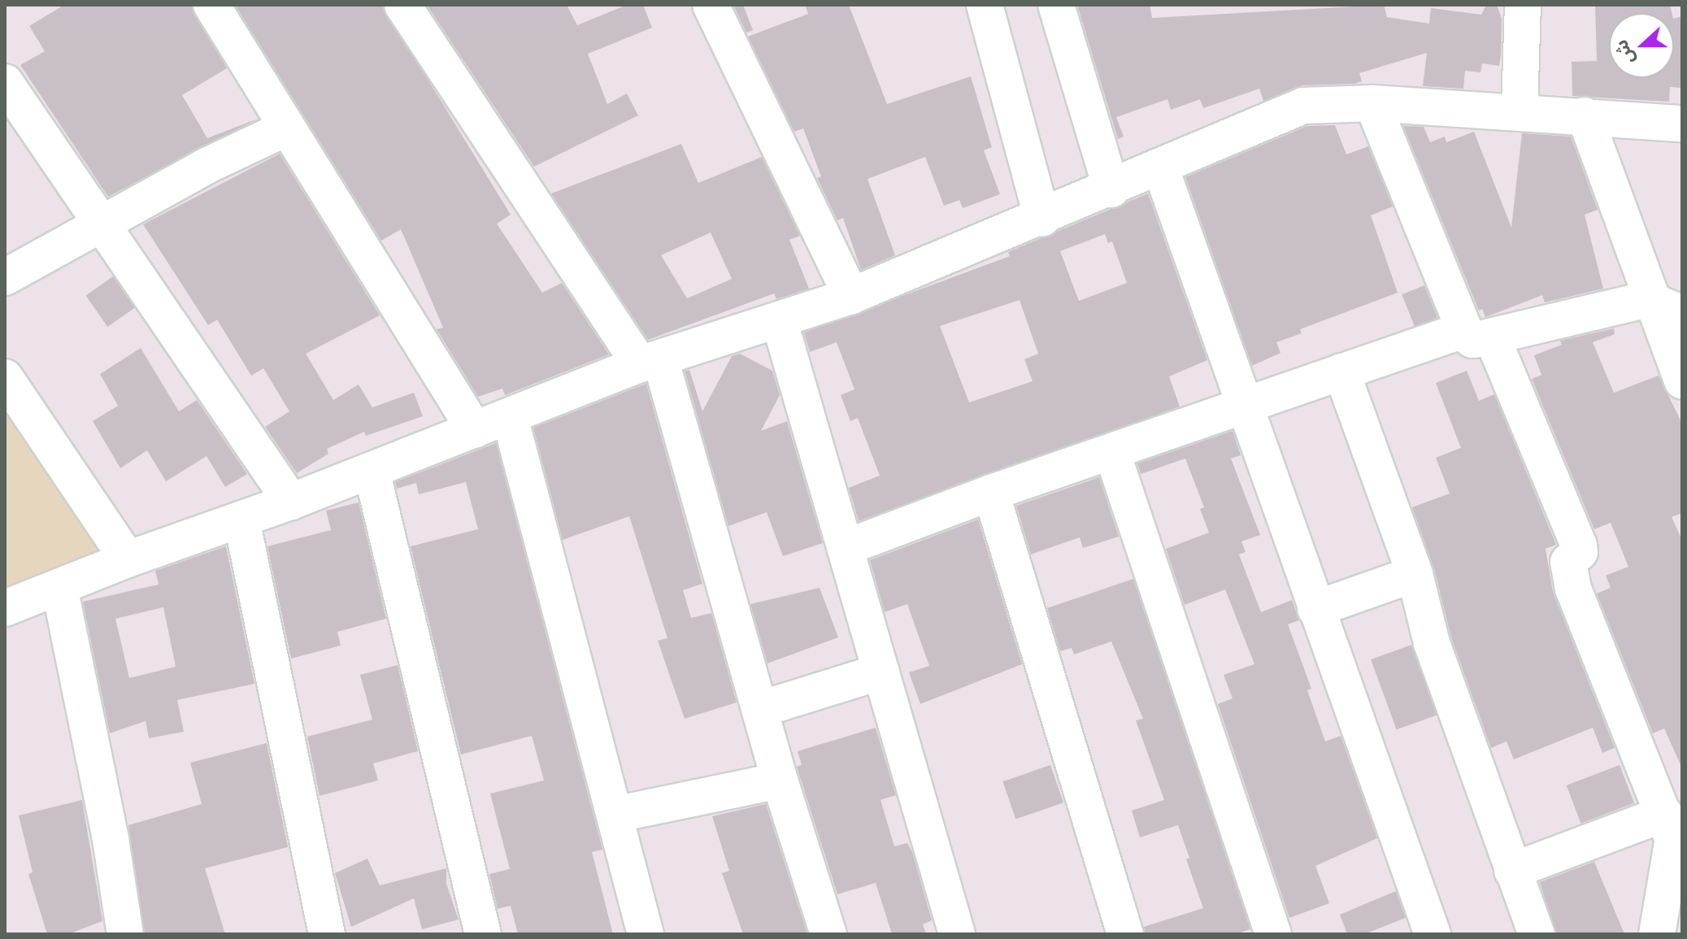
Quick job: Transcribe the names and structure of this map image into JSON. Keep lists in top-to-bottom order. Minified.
{"north":"left"}
